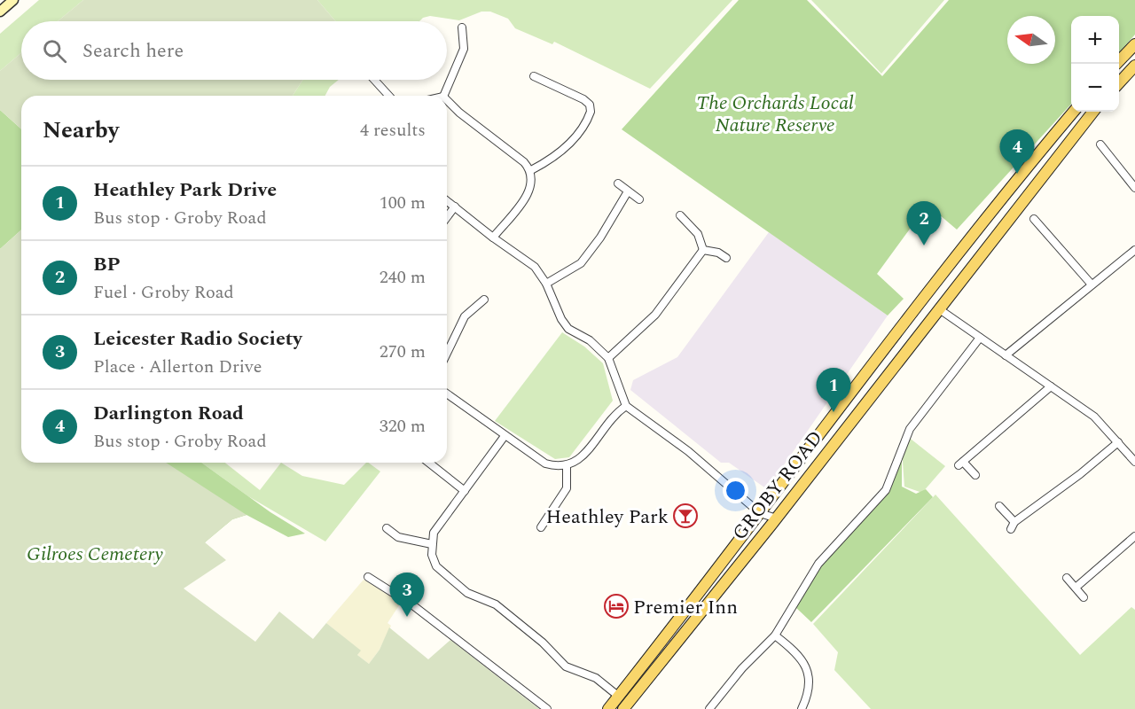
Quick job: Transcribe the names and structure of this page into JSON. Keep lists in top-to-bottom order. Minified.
{"streets":{"main road":["GROBY ROAD"]},"parks":["The Orchards Local Nature Reserve","Gilroes Cemetery"],"places":{"bar":["Heathley Park"],"hotel":["Premier Inn"]},"north":"left","page":{"map_buttons":["+","−"],"search":"Search here","heading":["Nearby","4 results"],"pins":["4","2","1","3"],"list":[{"mark":"1","name":"Heathley Park Drive","note":"Bus stop · Groby Road","value":"100 m"},{"mark":"2","name":"BP","note":"Fuel · Groby Road","value":"240 m"},{"mark":"3","name":"Leicester Radio Society","note":"Place · Allerton Drive","value":"270 m"},{"mark":"4","name":"Darlington Road","note":"Bus stop · Groby Road","value":"320 m"}]}}
